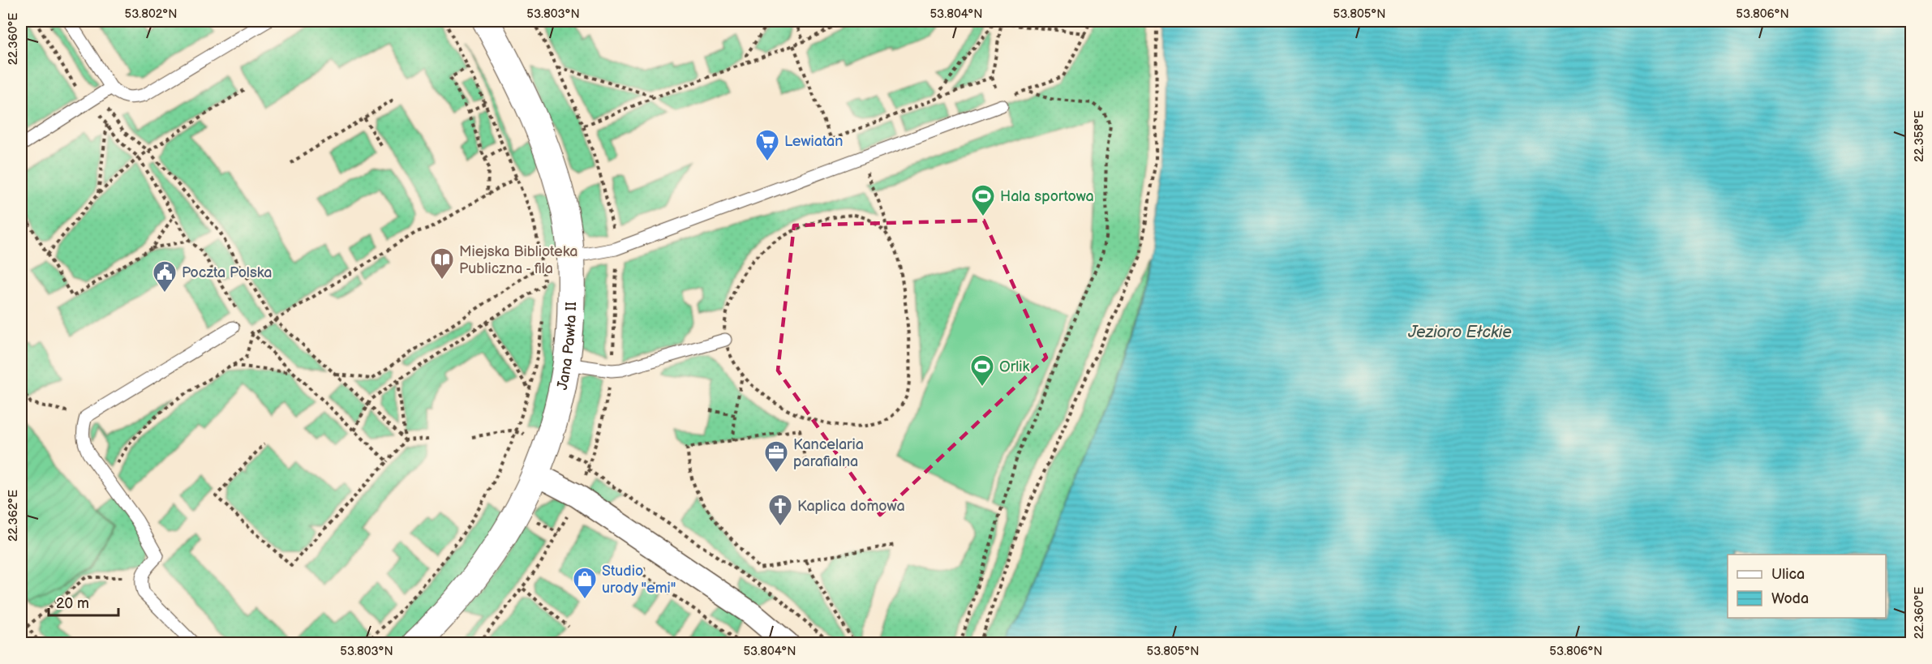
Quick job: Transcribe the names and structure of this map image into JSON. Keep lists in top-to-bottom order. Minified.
{"streets":{"street":["Jana Pawła II"]},"water":["Jezioro Ełckie"],"places":{"supermarket":["Lewiatan"],"sports":["Hala sportowa","Orlik"],"library":["Miejska Biblioteka Publiczna - fila"],"public building":["Poczta Polska"],"office":["Kancelaria parafialna"],"church":["Kaplica domowa"],"shop":["Studio urody \"emi\""]},"legend":["Ulica","Woda"],"scale_bar":"20 m","coordinates":["53.802°N","53.803°N","53.804°N","53.805°N","53.806°N","22.360°E","22.358°E","22.362°E"]}
